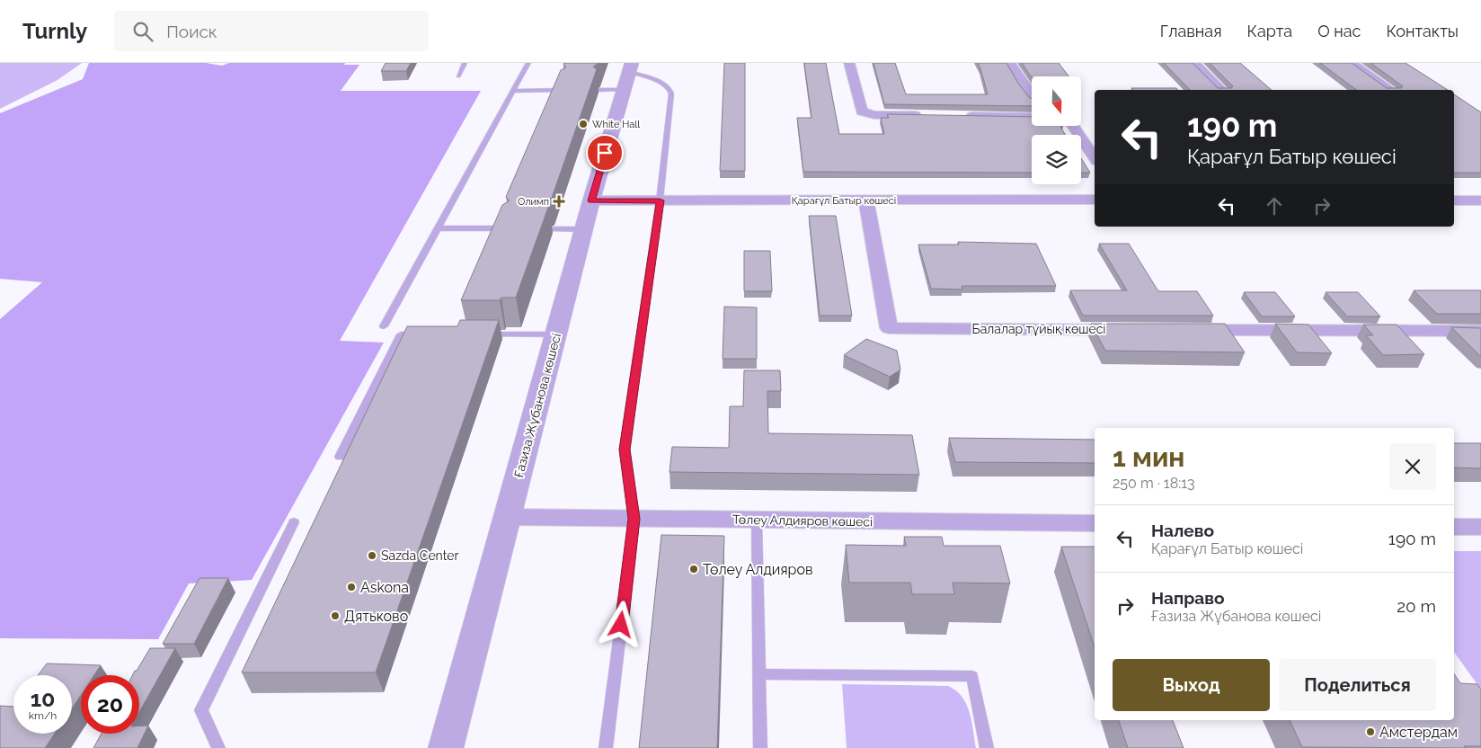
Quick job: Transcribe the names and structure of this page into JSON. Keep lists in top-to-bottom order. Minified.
{"streets":{"street":["Қарағұл Батыр көшесі","Балалар тұйық көшесі","Ғазиза Жұбанова көшесі","Төлеу Алдияров көшесі"]},"crossings":[["Қарағұл Батыр көшесі","Балалар тұйық көшесі"],["Қарағұл Батыр көшесі","Ғазиза Жұбанова көшесі"],["Ғазиза Жұбанова көшесі","Төлеу Алдияров көшесі"]],"places":{"other":["White Hall","Sazda Center","Төлеу Алдияров","Askona","Дятьково","Амстердам"],"health":["Олимп"]},"north":"bottom","page":{"header":"Turnly","search":"Поиск","nav":["Главная","Карта","О нас","Контакты"],"turn":["190 m","Қарағұл Батыр көшесі"],"heading":["1 мин","250 m · 18:13"],"list":[{"name":"Налево","note":"Қарағұл Батыр көшесі","value":"190 m"},{"name":"Направо","note":"Ғазиза Жұбанова көшесі","value":"20 m"}],"buttons":["Выход","Поделиться"],"speed":"10 km/h","limit":"20"}}
